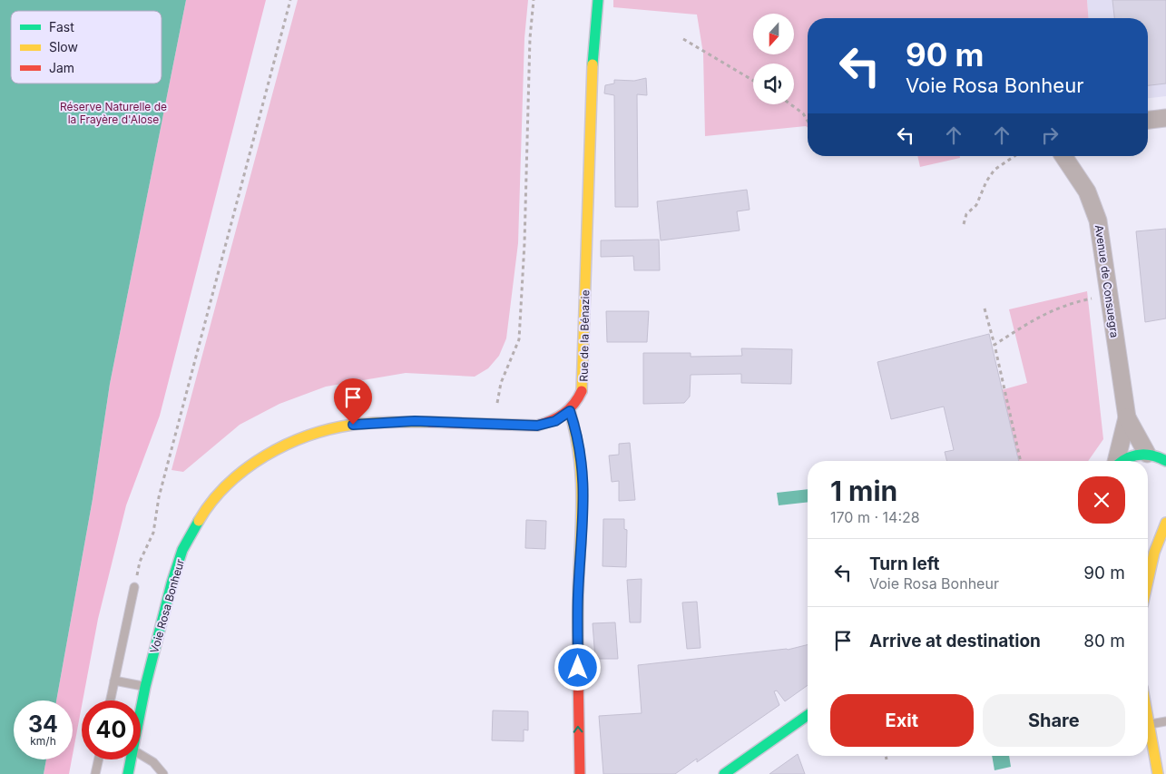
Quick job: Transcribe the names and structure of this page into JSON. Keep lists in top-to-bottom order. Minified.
{"streets":{"street":["Avenue de Consuegra","Rue de la Bénazie","Voie Rosa Bonheur"]},"crossings":[["Rue de la Bénazie","Voie Rosa Bonheur"]],"parks":["Réserve Naturelle de la Frayère d'Alose"],"legend":["Fast","Slow","Jam"],"north":"bottom","page":{"turn":["90 m","Voie Rosa Bonheur"],"heading":["1 min","170 m · 14:28"],"list":[{"name":"Turn left","note":"Voie Rosa Bonheur","value":"90 m"},{"name":"Arrive at destination","value":"80 m"}],"buttons":["Exit","Share"],"speed":"34 km/h","limit":"40"}}
